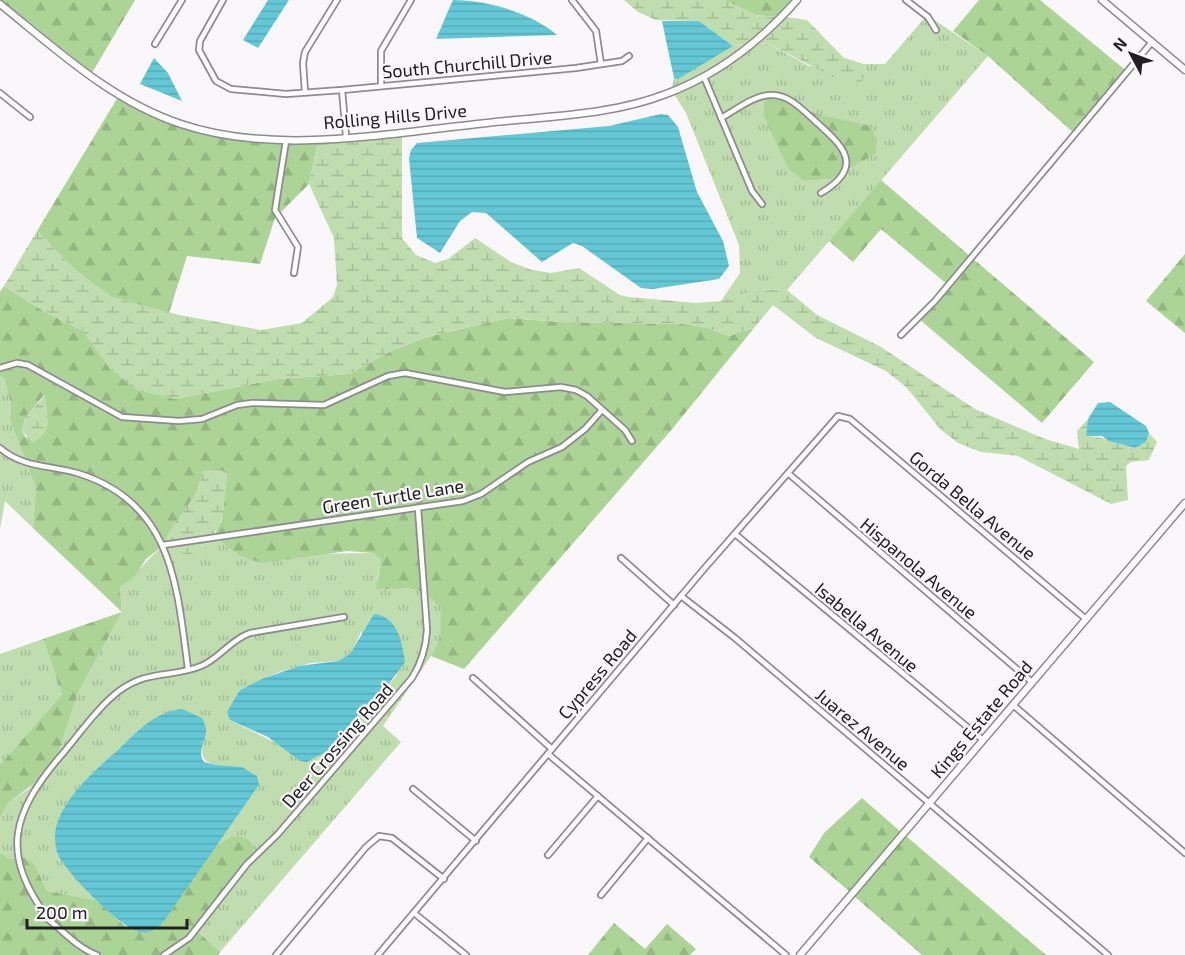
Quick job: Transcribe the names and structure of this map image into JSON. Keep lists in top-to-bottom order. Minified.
{"streets":{"street":["South Churchill Drive","Rolling Hills Drive","Green Turtle Lane","Gorda Bella Avenue","Hispanola Avenue","Isabella Avenue","Cypress Road","Kings Estate Road","Juarez Avenue","Deer Crossing Road"]},"crossings":[["Green Turtle Lane","Deer Crossing Road"],["Gorda Bella Avenue","Cypress Road"],["Gorda Bella Avenue","Kings Estate Road"],["Hispanola Avenue","Cypress Road"],["Hispanola Avenue","Kings Estate Road"],["Isabella Avenue","Cypress Road"],["Isabella Avenue","Kings Estate Road"],["Cypress Road","Juarez Avenue"],["Kings Estate Road","Juarez Avenue"]],"scale_bar":"200 m","north":"top left"}
